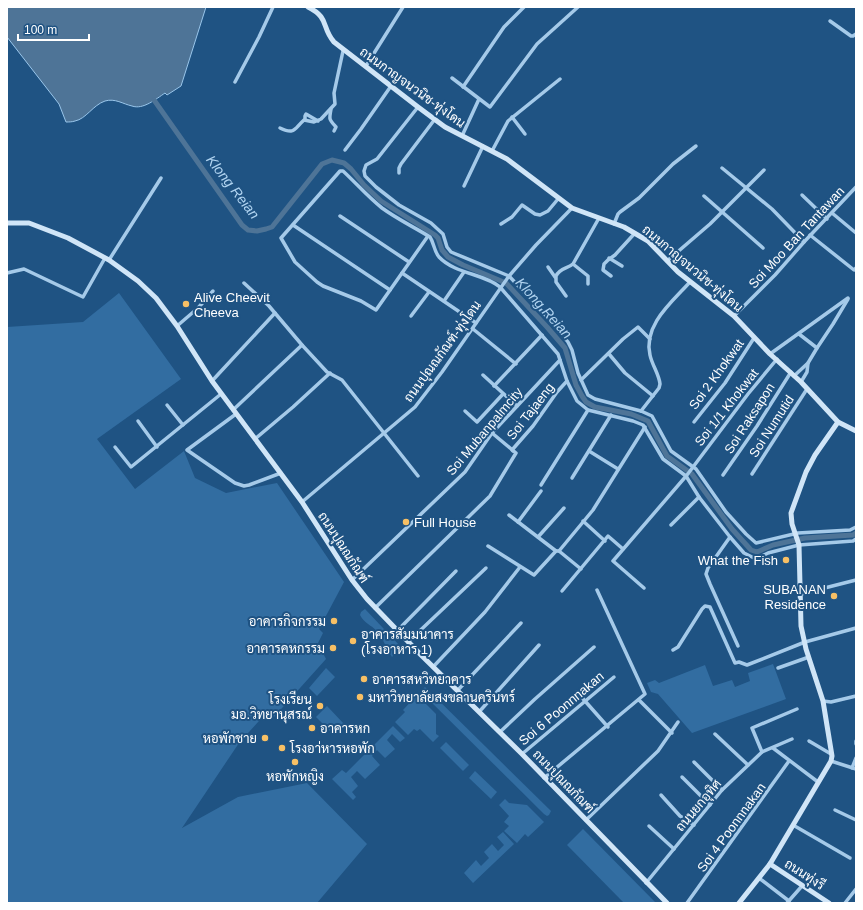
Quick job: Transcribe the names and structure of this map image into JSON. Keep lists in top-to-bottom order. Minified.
{"streets":{"street":["ถนนกาญจนวนิช-ทุ่งโดน","Soi Moo Ban Tantawan","ถนนปุณณกัณฑ์-ทุ่งโดน","Soi 2 Khokwat","Soi 1/1 Khokwat","Soi Tajaeng","Soi Raksapon","Soi Numutid","Soi Mubanpalmcity","ถนนปุณณกัณฑ์","Soi 6 Poonnnakan","ถนนยกอุทิศ","Soi 4 Poonnnakan","ถนนทุ่งรี"]},"crossings":[["ถนนกาญจนวนิช-ทุ่งโดน","Soi Moo Ban Tantawan"],["ถนนกาญจนวนิช-ทุ่งโดน","ถนนปุณณกัณฑ์-ทุ่งโดน"],["ถนนกาญจนวนิช-ทุ่งโดน","Soi 2 Khokwat"],["ถนนกาญจนวนิช-ทุ่งโดน","Soi 1/1 Khokwat"],["ถนนกาญจนวนิช-ทุ่งโดน","Soi Raksapon"],["ถนนกาญจนวนิช-ทุ่งโดน","Soi Numutid"],["ถนนปุณณกัณฑ์-ทุ่งโดน","ถนนปุณณกัณฑ์"],["Soi Tajaeng","ถนนปุณณกัณฑ์"],["Soi Mubanpalmcity","ถนนปุณณกัณฑ์"],["ถนนปุณณกัณฑ์","Soi 6 Poonnnakan"],["ถนนปุณณกัณฑ์","ถนนยกอุทิศ"]],"water":["Klong Reian"],"places":["Alive Cheevit Cheeva","Full House","What the Fish","SUBANAN Residence","อาคารกิจกรรม","อาคารสัมมนาคาร (โรงอาหาร 1)","อาคารคหกรรม","อาคารสหวิทยาคาร","มหาวิทยาลัยสงขลานครินทร์","โรงเรียน มอ.วิทยานุสรณ์","อาคารหก","หอพักชาย","โรงอา่หารหอพัก","หอพักหญิง"],"scale_bar":"100 m"}
